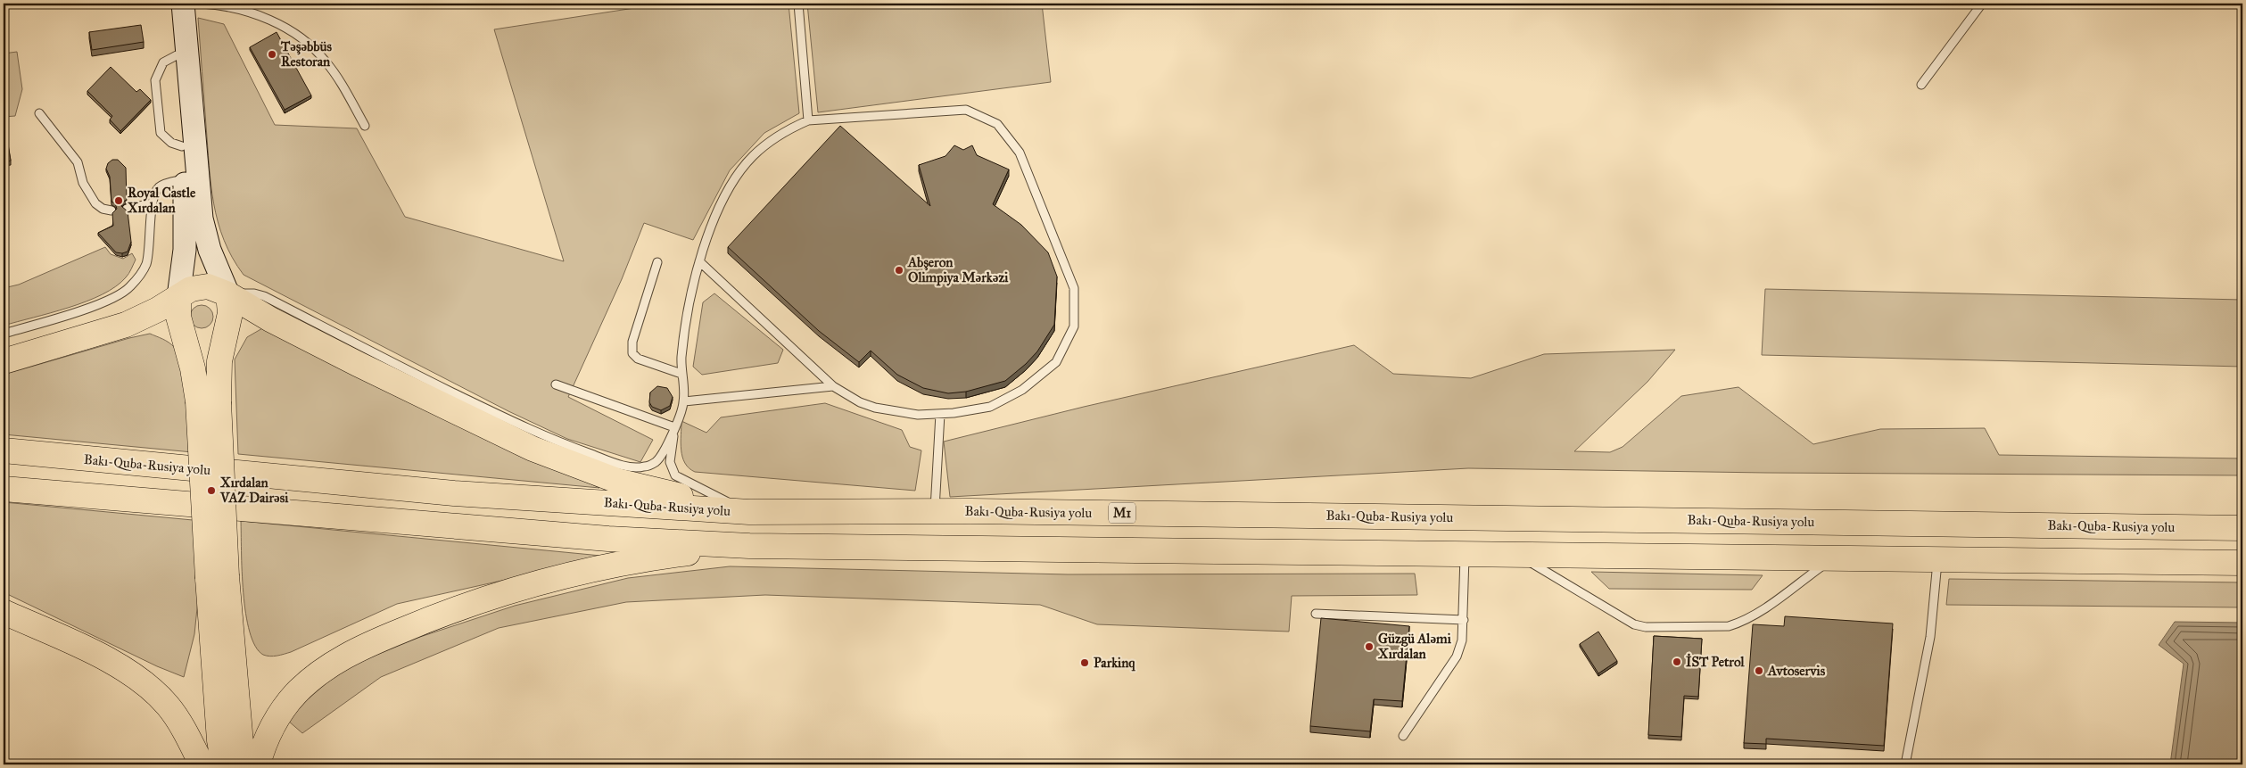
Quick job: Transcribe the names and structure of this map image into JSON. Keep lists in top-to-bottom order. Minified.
{"streets":{"highway":["Bakı-Quba-Rusiya yolu","M1"]},"places":["Təşəbbüs Restoran","Royal Castle Xırdalan","Abşeron Olimpiya Mərkəzi","Xırdalan VAZ Dairəsi","Güzgü Aləmi Xırdalan","İST Petrol","Parkinq","Avtoservis"]}
